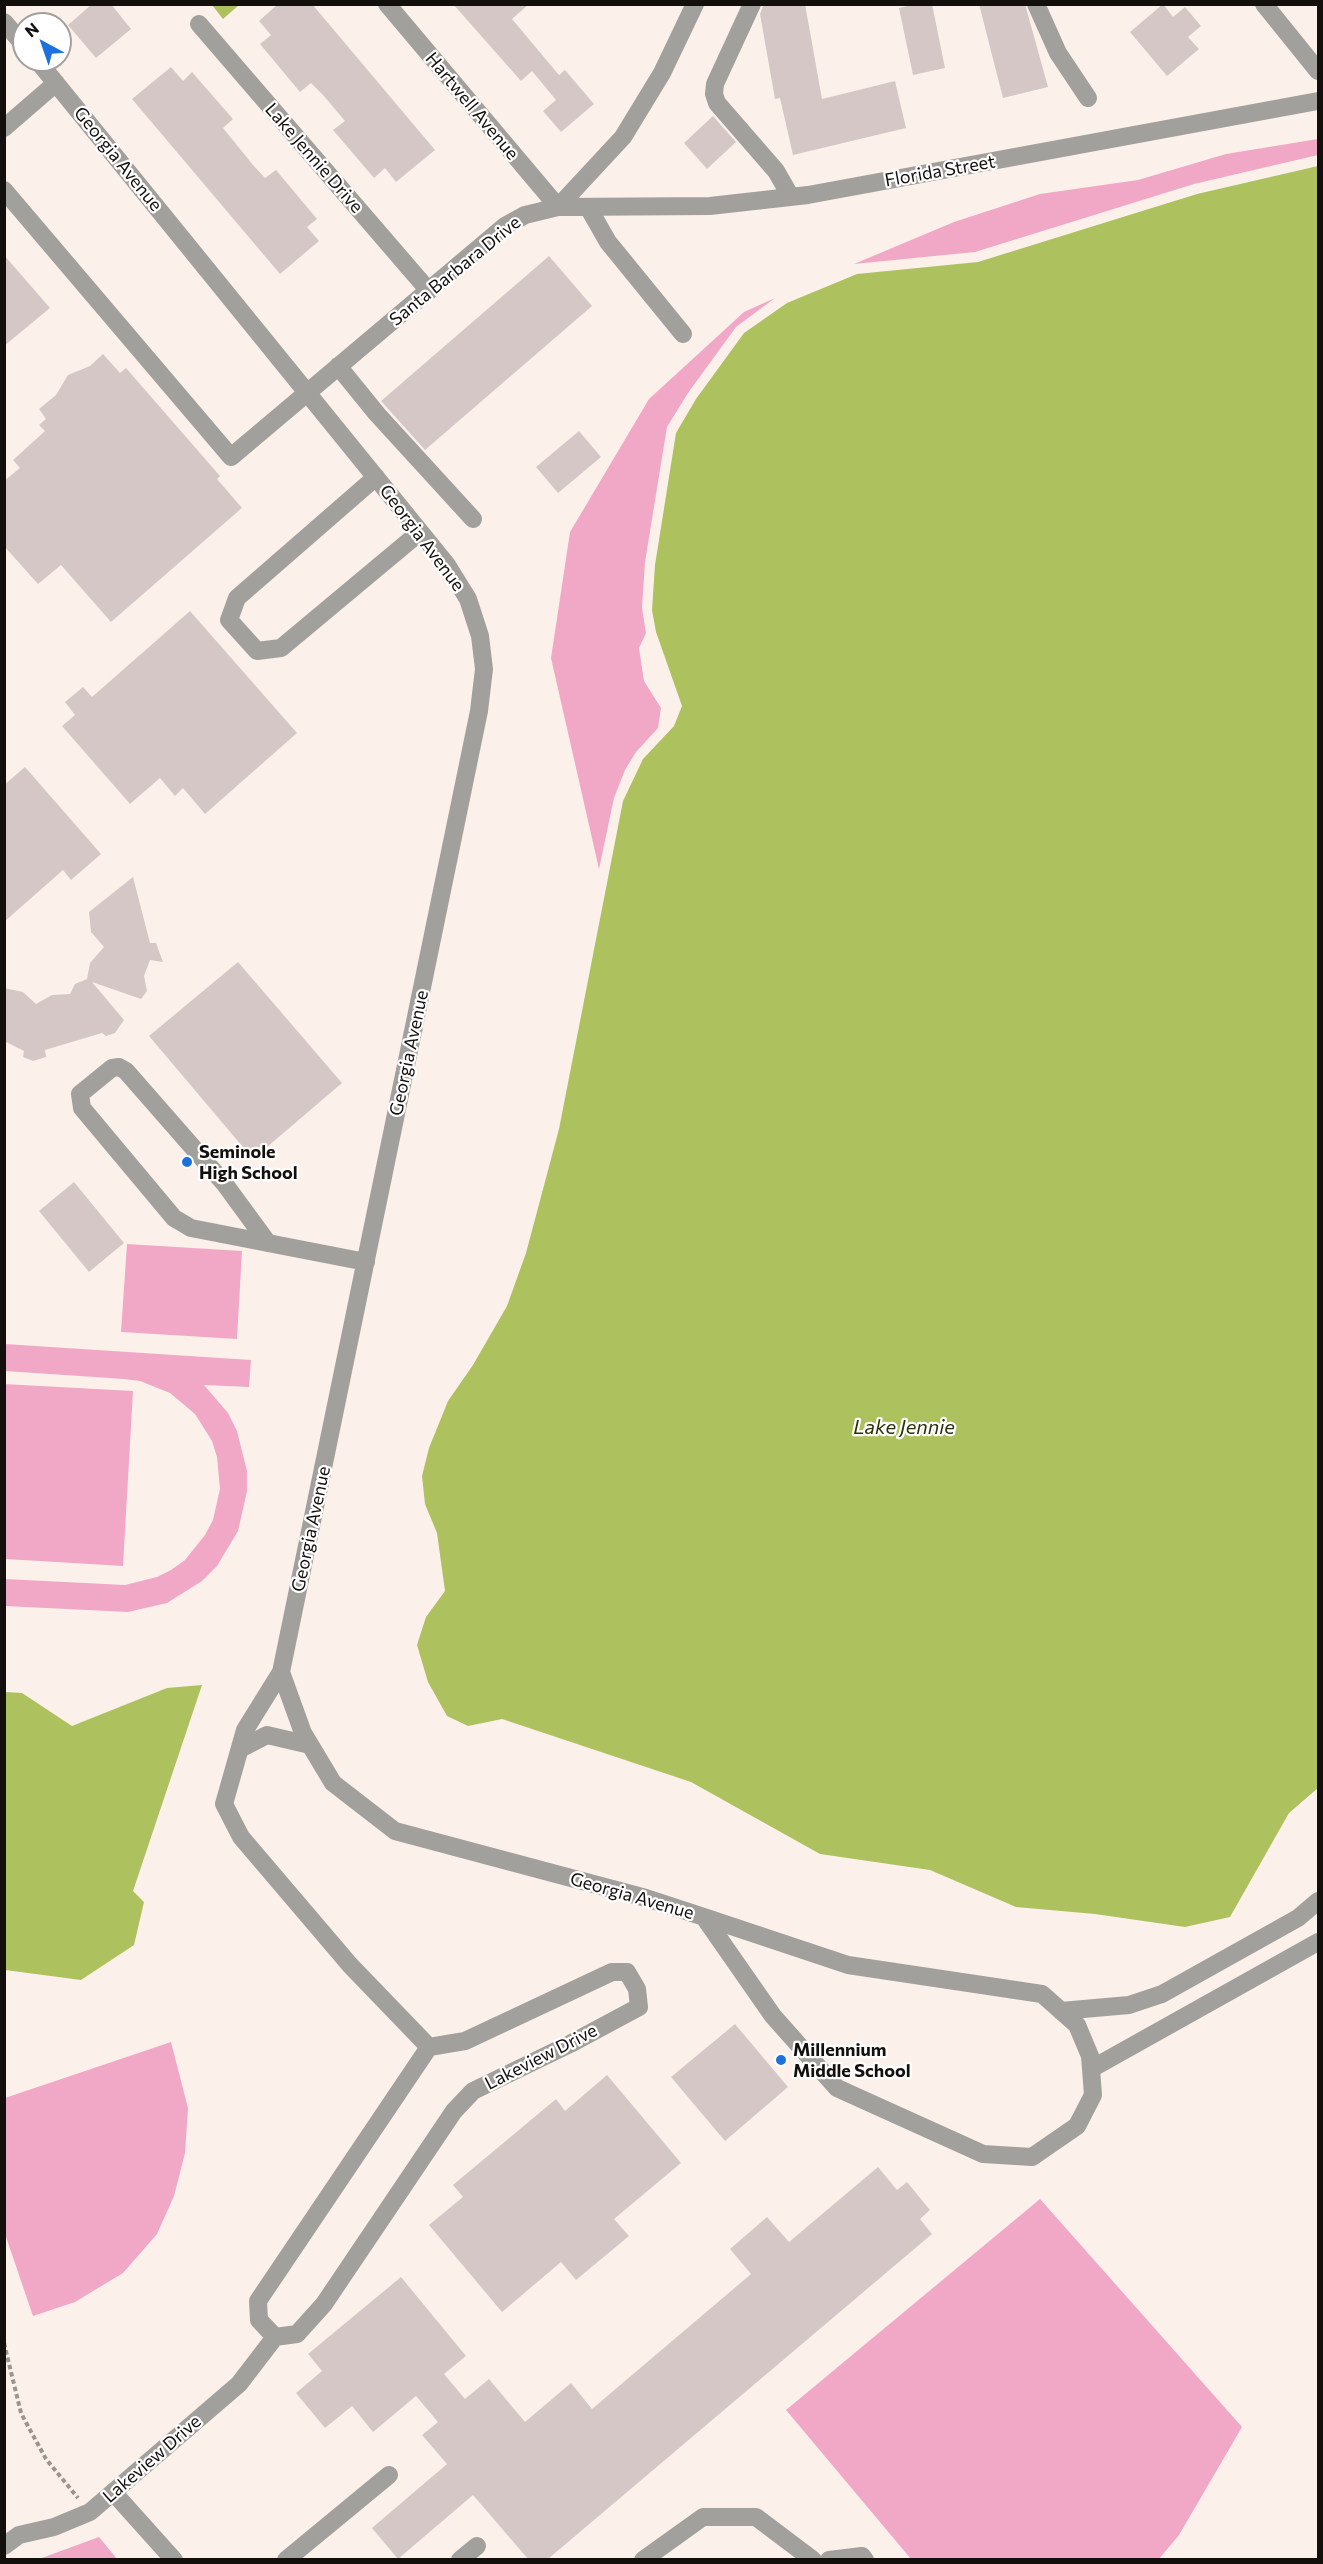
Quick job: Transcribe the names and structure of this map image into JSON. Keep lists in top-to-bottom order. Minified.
{"streets":{"street":["Hartwell Avenue","Lake Jennie Drive","Georgia Avenue","Florida Street","Santa Barbara Drive","Lakeview Drive"]},"crossings":[["Hartwell Avenue","Florida Street"],["Hartwell Avenue","Santa Barbara Drive"],["Lake Jennie Drive","Santa Barbara Drive"],["Georgia Avenue","Santa Barbara Drive"],["Florida Street","Santa Barbara Drive"]],"water":["Lake Jennie"],"places":["Seminole High School","Millennium Middle School"],"north":"top left"}
